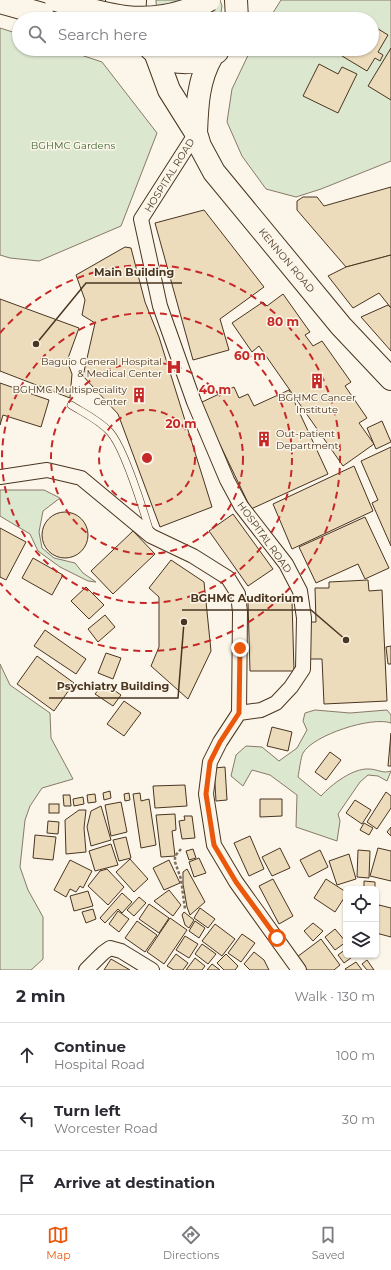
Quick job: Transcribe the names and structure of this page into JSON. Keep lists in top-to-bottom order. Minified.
{"streets":{"main road":["KENNON ROAD"],"street":["HOSPITAL ROAD"]},"crossings":[["HOSPITAL ROAD","KENNON ROAD"]],"parks":["BGHMC Gardens"],"places":{"other":["Main Building","Psychiatry Building","BGHMC Auditorium"],"hospital":["Baguio General Hospital & Medical Center"],"building":["BGHMC Cancer Institute","BGHMC Multispeciality Center","Out-patient Department"]},"page":{"search":"Search here","heading":["2 min","Walk · 130 m"],"list":[["Continue","Hospital Road","100 m"],["Turn left","Worcester Road","30 m"],"Arrive at destination"],"nav":["Map","Directions","Saved"]},"rings":["80 m","60 m","40 m","20 m"]}
